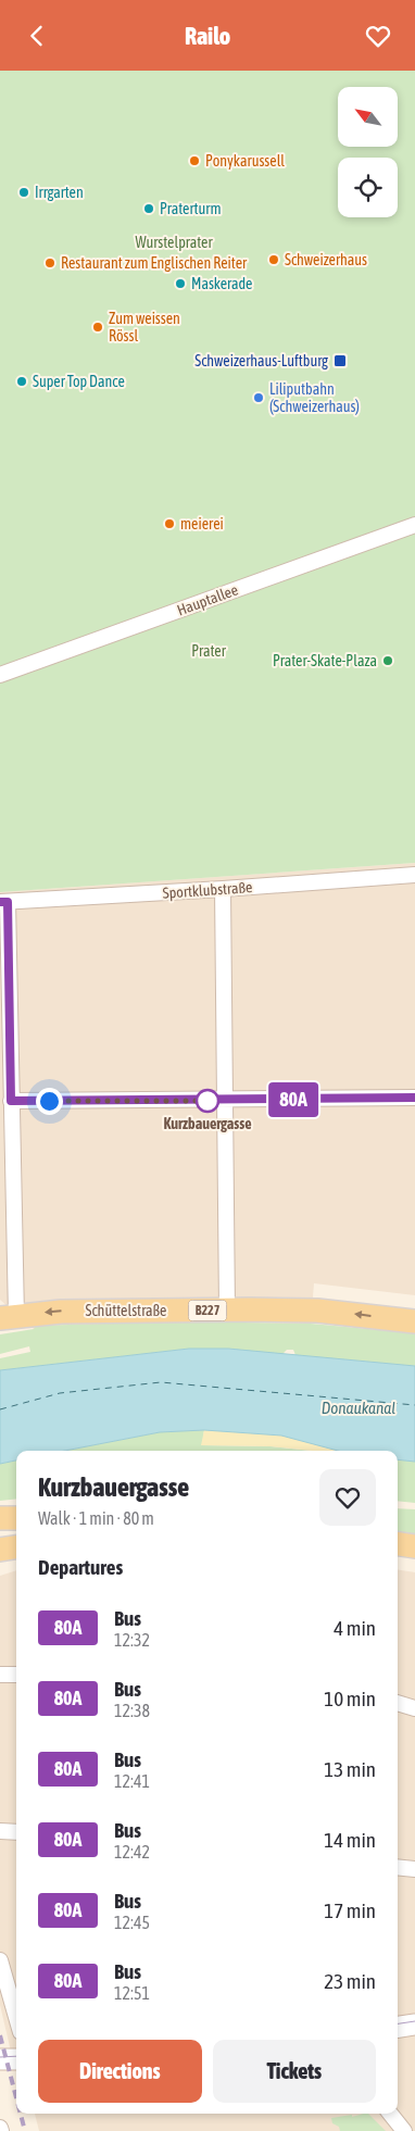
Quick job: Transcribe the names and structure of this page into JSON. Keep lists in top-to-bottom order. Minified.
{"streets":{"main road":["Schüttelstraße","B227"],"street":["Hauptallee","Sportklubstraße"]},"one_way":["Schüttelstraße"],"water":["Donaukanal"],"parks":["Wurstelprater","Prater"],"places":{"other":["Ponykarussell","Irrgarten","Praterturm","Schweizerhaus","Restaurant zum Englischen Reiter","Maskerade","Zum weissen Rössl","Super Top Dance","Liliputbahn (Schweizerhaus)","meierei","Prater-Skate-Plaza","Kurzbauergasse"],"transit":["Schweizerhaus-Luftburg"]},"lines":["bus line 80A"],"north":"top left","page":{"header":"Railo","on_map":"80A","heading":[["Kurzbauergasse","Walk · 1 min · 80 m"],"Departures"],"list":[{"mark":"80A","name":"Bus","note":"12:32","value":"4 min"},{"mark":"80A","name":"Bus","note":"12:38","value":"10 min"},{"mark":"80A","name":"Bus","note":"12:41","value":"13 min"},{"mark":"80A","name":"Bus","note":"12:42","value":"14 min"},{"mark":"80A","name":"Bus","note":"12:45","value":"17 min"},{"mark":"80A","name":"Bus","note":"12:51","value":"23 min"}],"buttons":["Directions","Tickets"]}}
